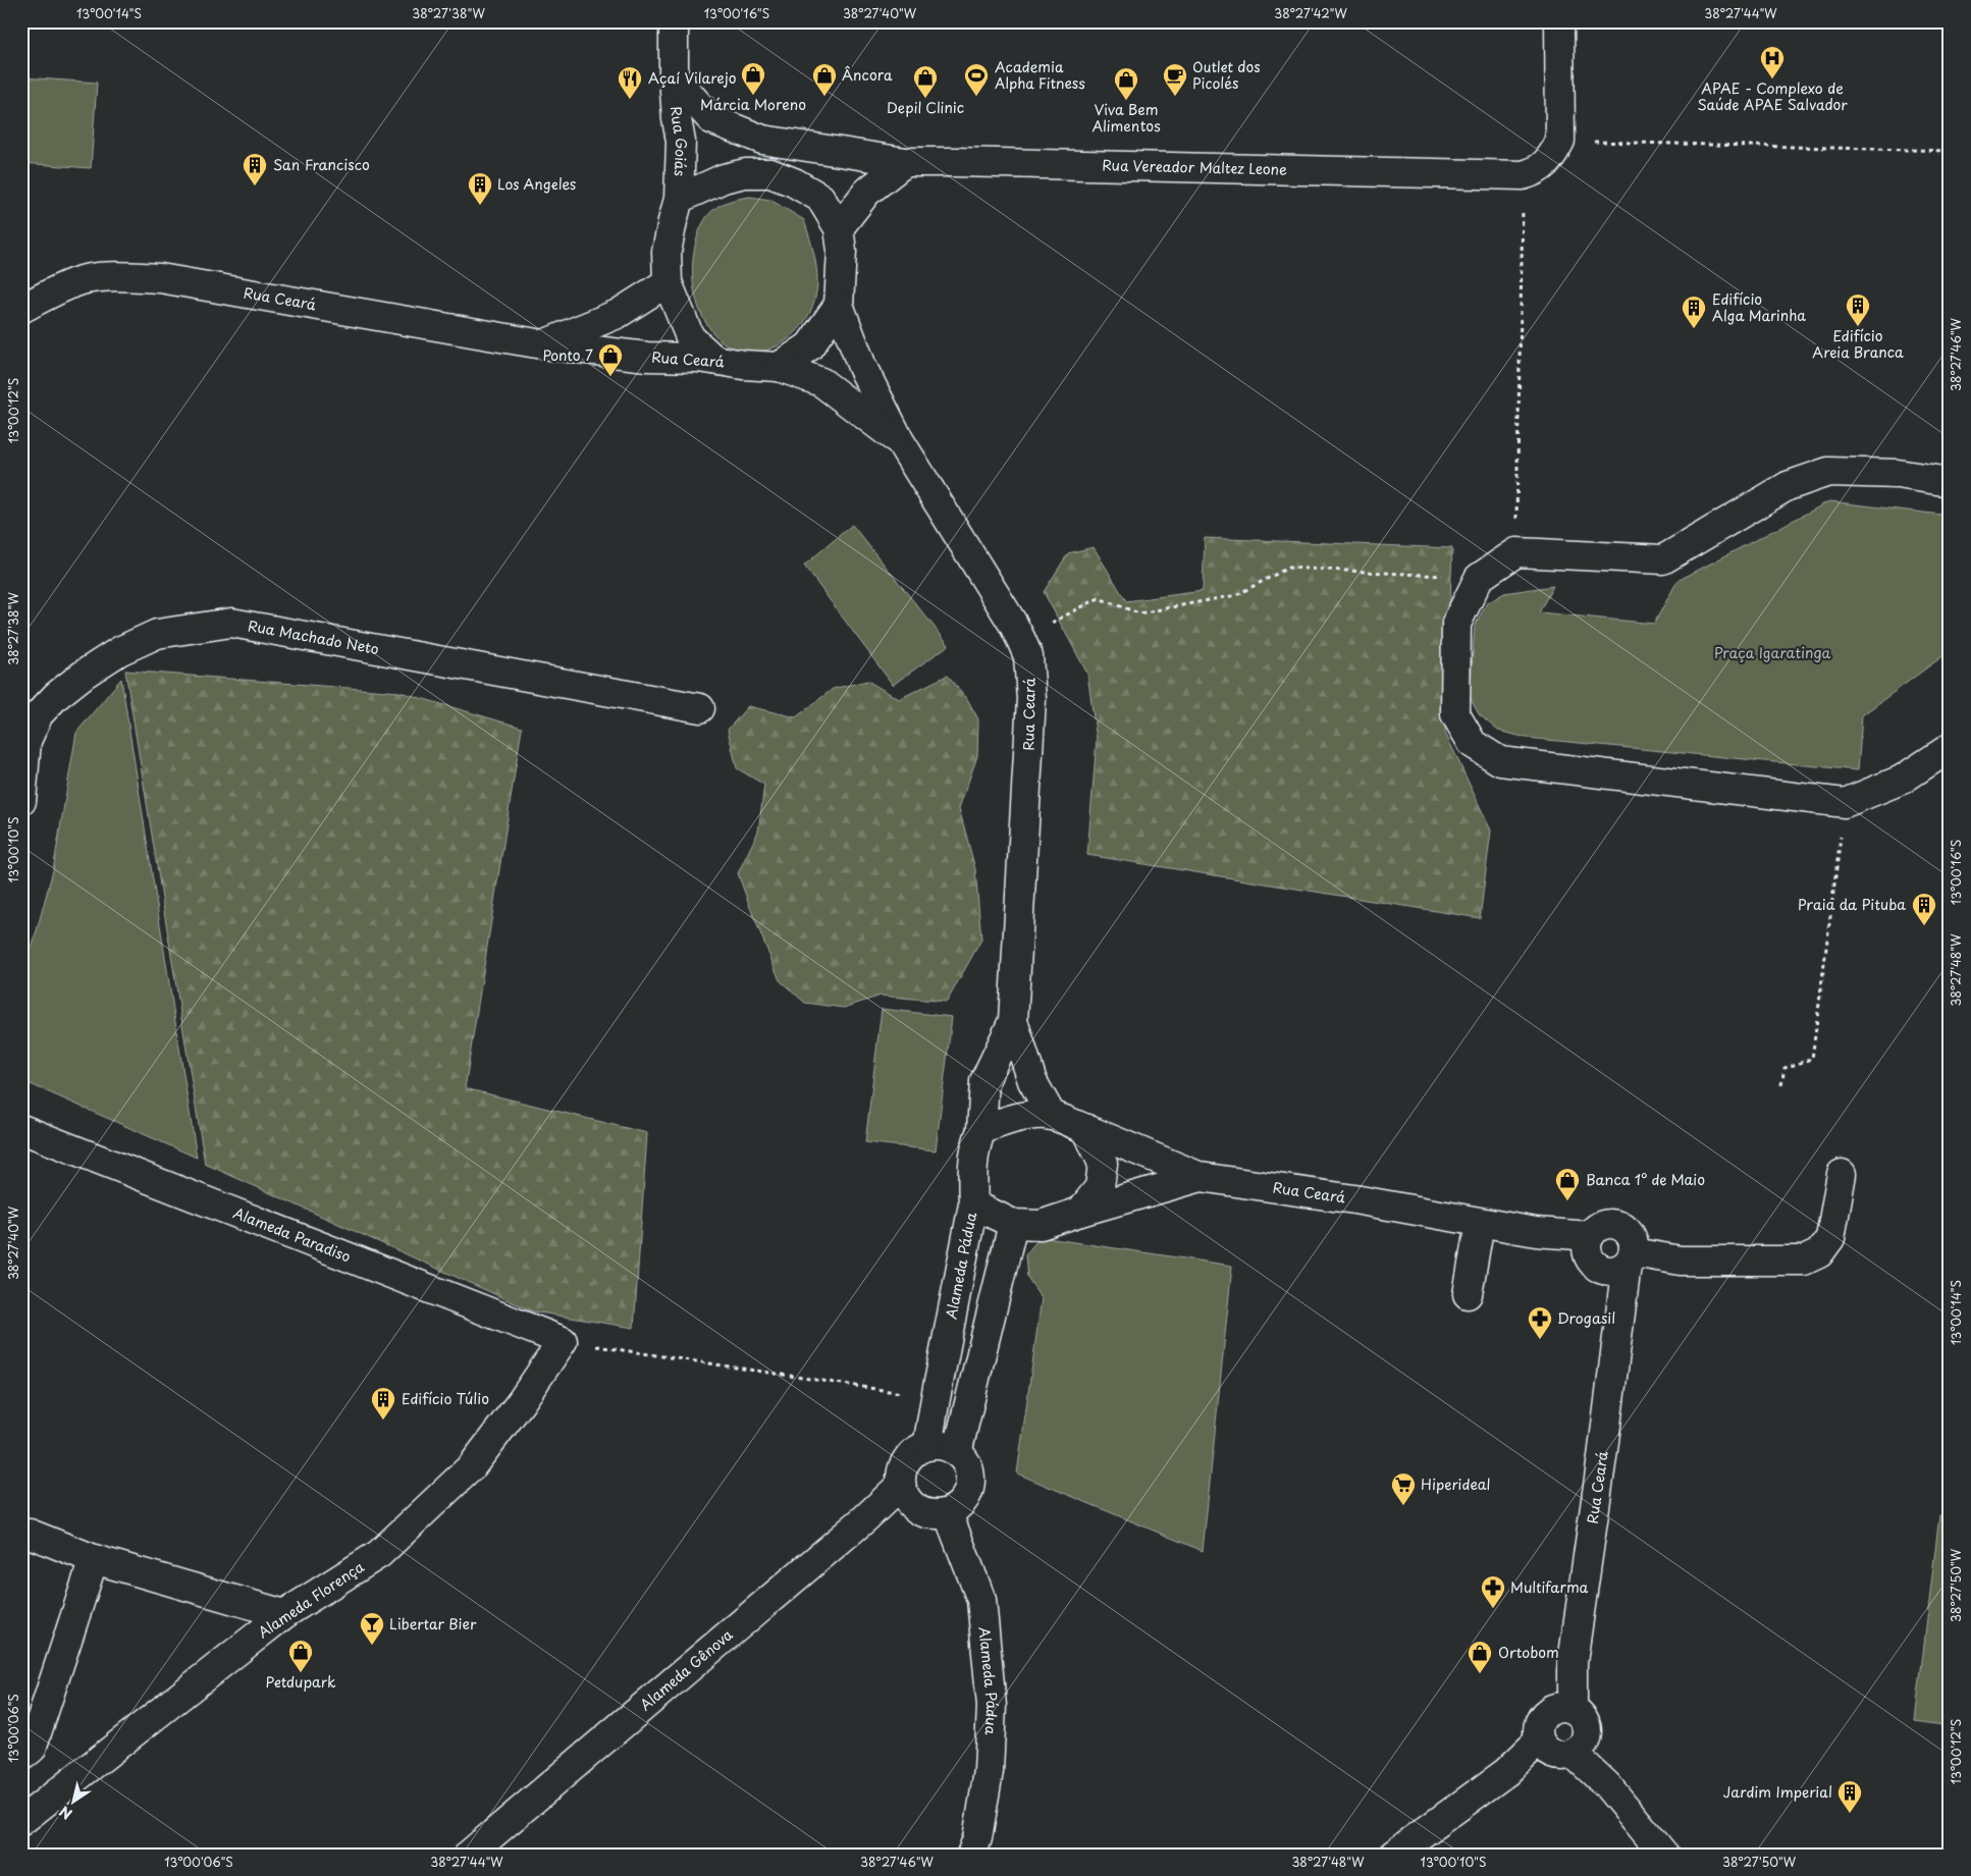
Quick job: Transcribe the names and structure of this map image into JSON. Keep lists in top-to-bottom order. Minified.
{"streets":{"street":["Rua Goiás","Rua Vereador Maltez Leone","Rua Ceará","Rua Machado Neto","Alameda Paradiso","Alameda Pádua","Alameda Florença","Alameda Gênova"]},"crossings":[["Rua Goiás","Rua Vereador Maltez Leone"],["Rua Ceará","Alameda Pádua"],["Alameda Paradiso","Alameda Florença"],["Alameda Pádua","Alameda Gênova"]],"parks":["Praça Igaratinga"],"places":{"hospital":["APAE - Complexo de Saúde APAE Salvador"],"shop":["Márcia Moreno","Âncora","Depil Clinic","Viva Bem Alimentos","Ponto 7","Banca 1° de Maio","Petdupark","Ortobom"],"sports":["Academia Alpha Fitness"],"cafe":["Outlet dos Picolés"],"restaurant":["Açaí Vilarejo"],"building":["San Francisco","Los Angeles","Edifício Areia Branca","Edifício Alga Marinha","Praia da Pituba","Edifício Túlio","Jardim Imperial"],"pharmacy":["Drogasil","Multifarma"],"supermarket":["Hiperideal"],"bar":["Libertar Bier"]},"north":"bottom left","coordinates":["13°00'14\"S","38°27'38\"W","13°00'16\"S","38°27'40\"W","38°27'42\"W","38°27'44\"W","38°27'46\"W","13°00'12\"S","13°00'10\"S","38°27'48\"W","38°27'50\"W","13°00'06\"S"]}
